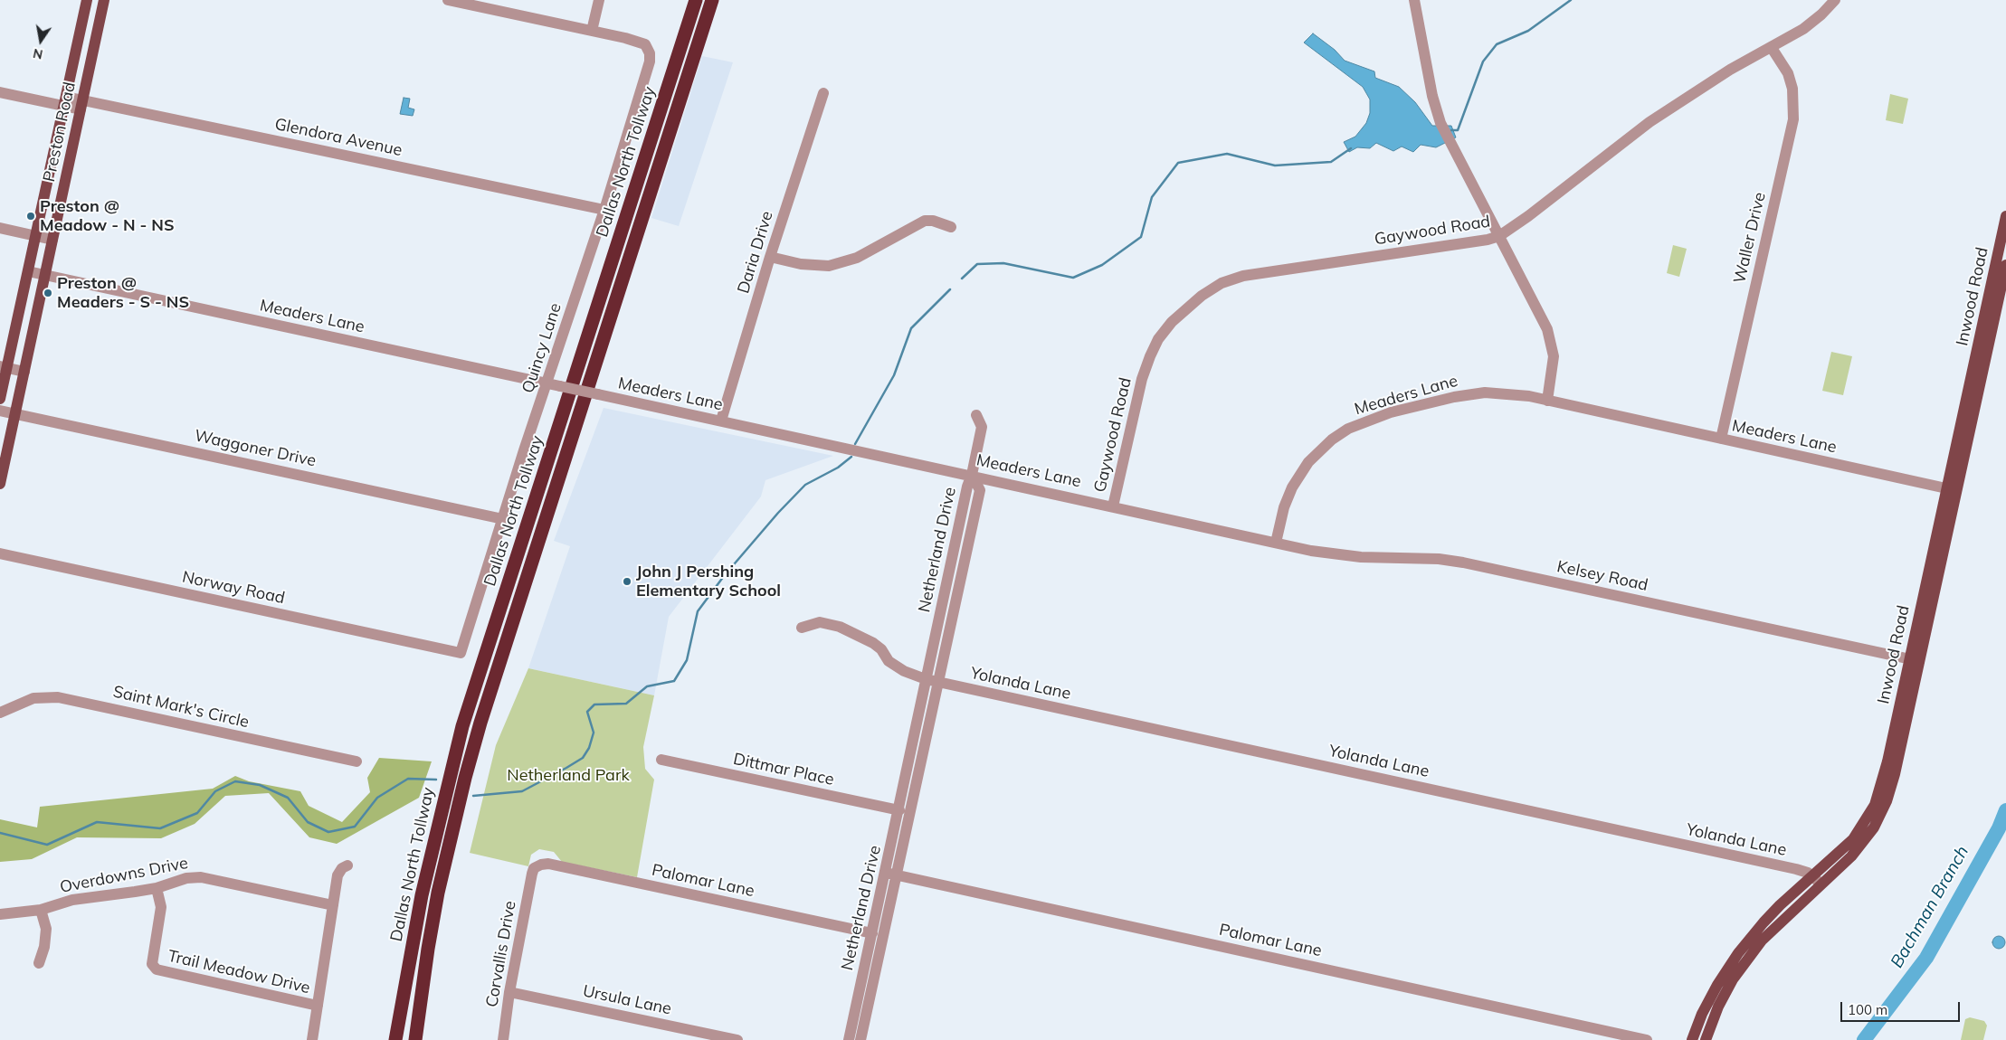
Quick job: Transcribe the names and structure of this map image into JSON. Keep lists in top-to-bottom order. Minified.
{"streets":{"highway":["Dallas North Tollway"],"main road":["Preston Road","Inwood Road"],"street":["Glendora Avenue","Gaywood Road","Waller Drive","Daria Drive","Meaders Lane","Quincy Lane","Waggoner Drive","Netherland Drive","Kelsey Road","Norway Road","Yolanda Lane","Saint Mark's Circle","Dittmar Place","Overdowns Drive","Palomar Lane","Corvallis Drive","Trail Meadow Drive","Ursula Lane"]},"crossings":[["Preston Road","Glendora Avenue"],["Preston Road","Meaders Lane"],["Preston Road","Waggoner Drive"],["Glendora Avenue","Quincy Lane"],["Gaywood Road","Waller Drive"],["Gaywood Road","Meaders Lane"],["Waller Drive","Meaders Lane"],["Daria Drive","Meaders Lane"],["Inwood Road","Meaders Lane"],["Inwood Road","Kelsey Road"],["Inwood Road","Yolanda Lane"],["Meaders Lane","Quincy Lane"],["Meaders Lane","Netherland Drive"],["Meaders Lane","Kelsey Road"],["Quincy Lane","Waggoner Drive"],["Quincy Lane","Norway Road"],["Netherland Drive","Yolanda Lane"],["Netherland Drive","Dittmar Place"],["Netherland Drive","Palomar Lane"],["Overdowns Drive","Trail Meadow Drive"],["Palomar Lane","Corvallis Drive"],["Corvallis Drive","Ursula Lane"]],"water":["Bachman Branch"],"parks":["Netherland Park"],"places":["Preston @ Meadow - N - NS","Preston @ Meaders - S - NS","John J Pershing Elementary School"],"scale_bar":"100 m","north":"bottom"}
